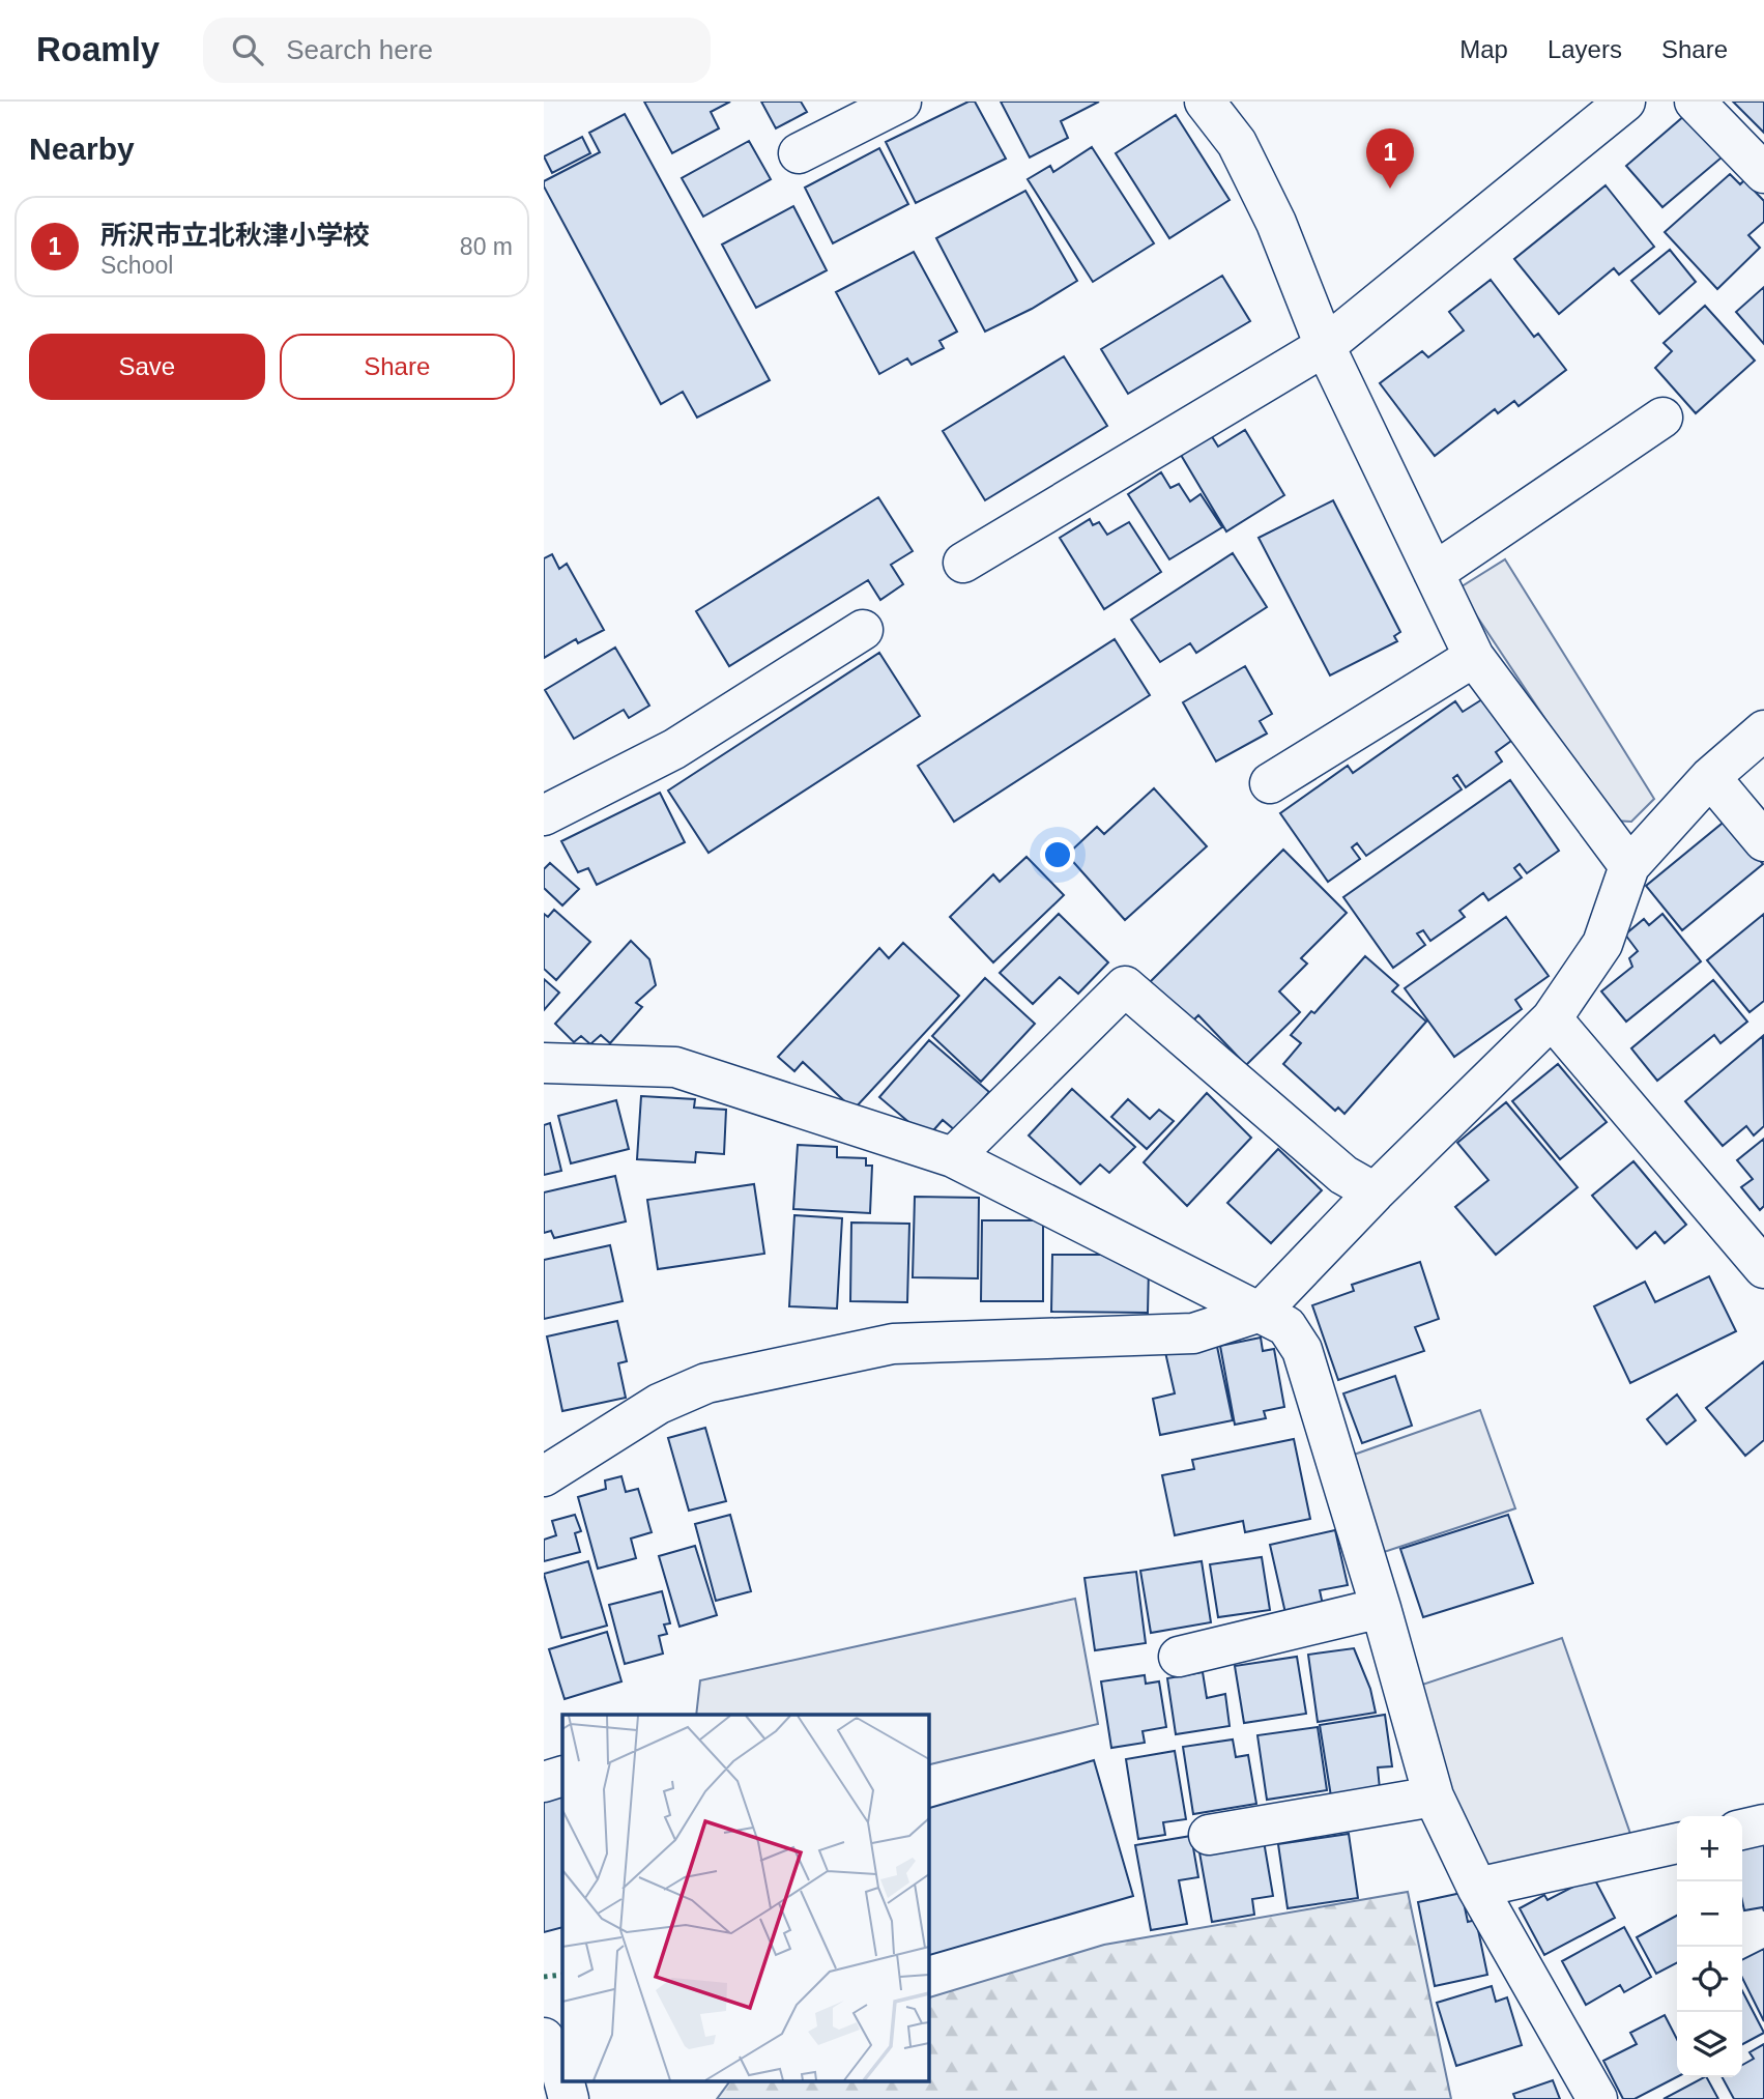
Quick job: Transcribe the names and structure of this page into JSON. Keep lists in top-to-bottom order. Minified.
{"page":{"header":"Roamly","search":"Search here","nav":["Map","Layers","Share"],"heading":"Nearby","pins":"1","list":[{"mark":"1","name":"所沢市立北秋津小学校","note":"School","value":"80 m"}],"buttons":["Save","Share"],"map_buttons":["+","−"]}}
